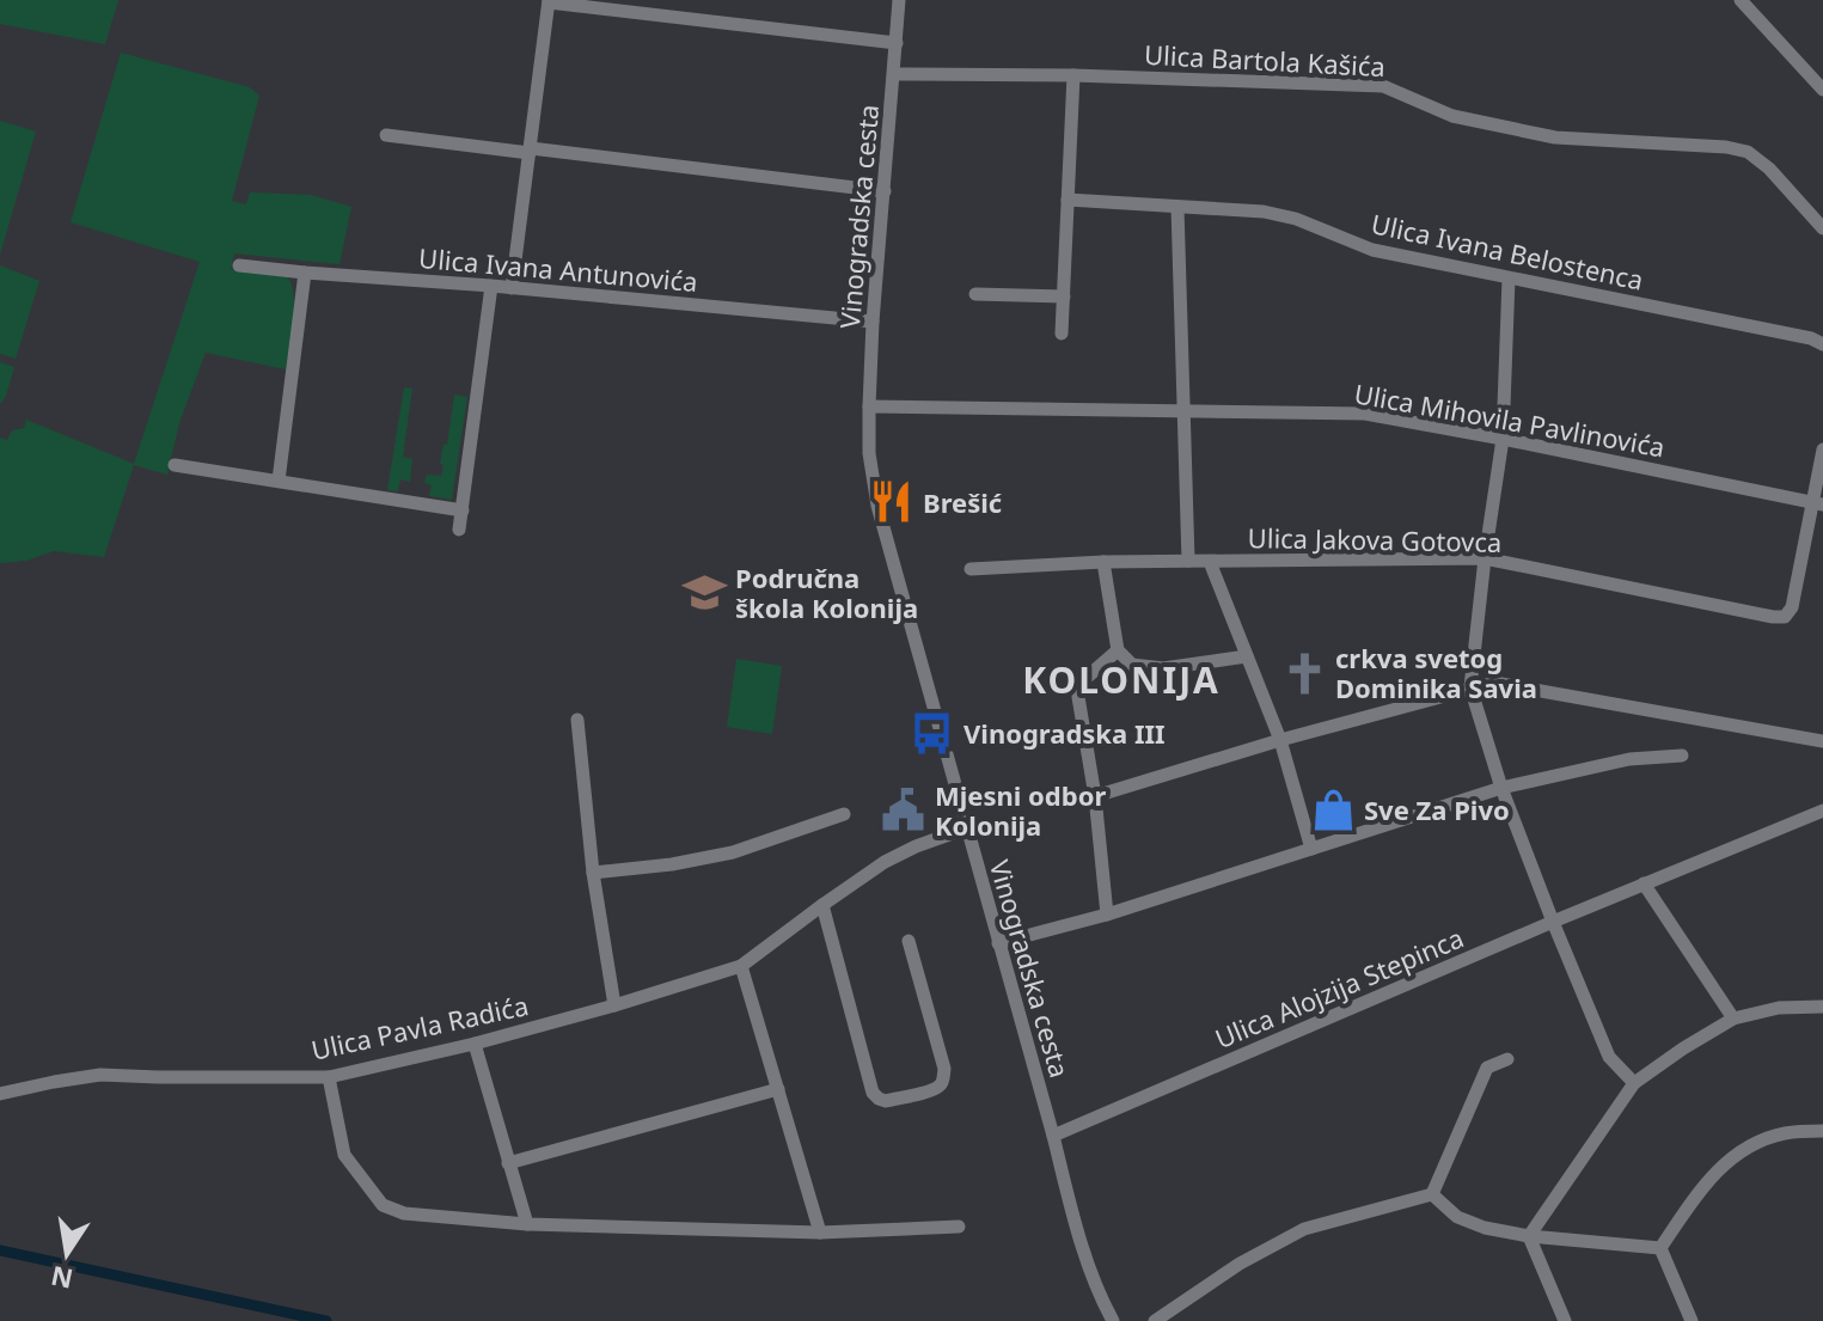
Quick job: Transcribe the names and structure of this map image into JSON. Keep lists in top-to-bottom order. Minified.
{"streets":{"street":["Ulica Bartola Kašića","Vinogradska cesta","Ulica Ivana Belostenca","Ulica Ivana Antunovića","Ulica Mihovila Pavlinovića","Ulica Jakova Gotovca","Ulica Alojzija Stepinca","Ulica Pavla Radića"]},"crossings":[["Ulica Bartola Kašića","Vinogradska cesta"],["Vinogradska cesta","Ulica Ivana Antunovića"],["Vinogradska cesta","Ulica Mihovila Pavlinovića"],["Vinogradska cesta","Ulica Alojzija Stepinca"],["Vinogradska cesta","Ulica Pavla Radića"],["Ulica Mihovila Pavlinovića","Ulica Jakova Gotovca"]],"districts":["KOLONIJA"],"places":{"restaurant":["Brešić"],"school or university":["Područna škola Kolonija"],"church":["crkva svetog Dominika Savia"],"bus stop":["Vinogradska III"],"shop":["Sve Za Pivo"],"public building":["Mjesni odbor Kolonija"]},"north":"bottom"}
